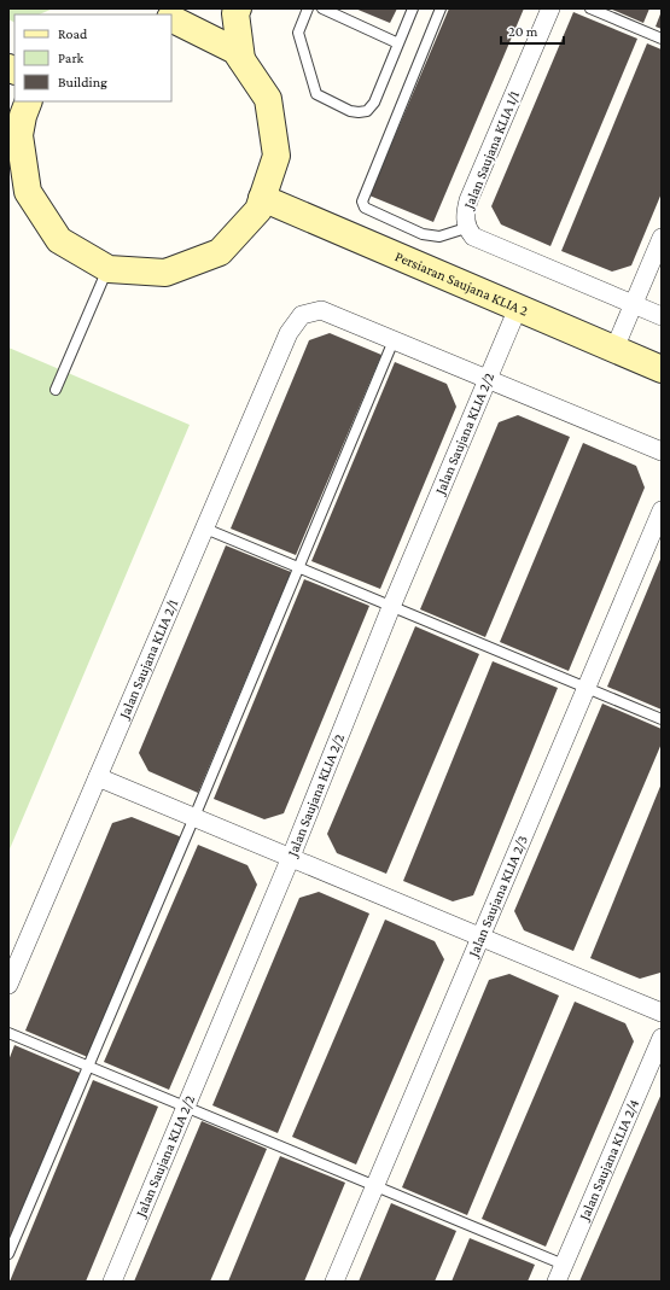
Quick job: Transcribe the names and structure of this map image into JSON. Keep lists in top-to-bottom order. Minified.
{"streets":{"street":["Jalan Saujana KLIA 1/1","Persiaran Saujana KLIA 2","Jalan Saujana KLIA 2/2","Jalan Saujana KLIA 2/1","Jalan Saujana KLIA 2/3","Jalan Saujana KLIA 2/4"]},"crossings":[["Persiaran Saujana KLIA 2","Jalan Saujana KLIA 2/2"],["Jalan Saujana KLIA 2/2","Jalan Saujana KLIA 2/1"]],"legend":["Road","Park","Building"],"scale_bar":"20 m"}
